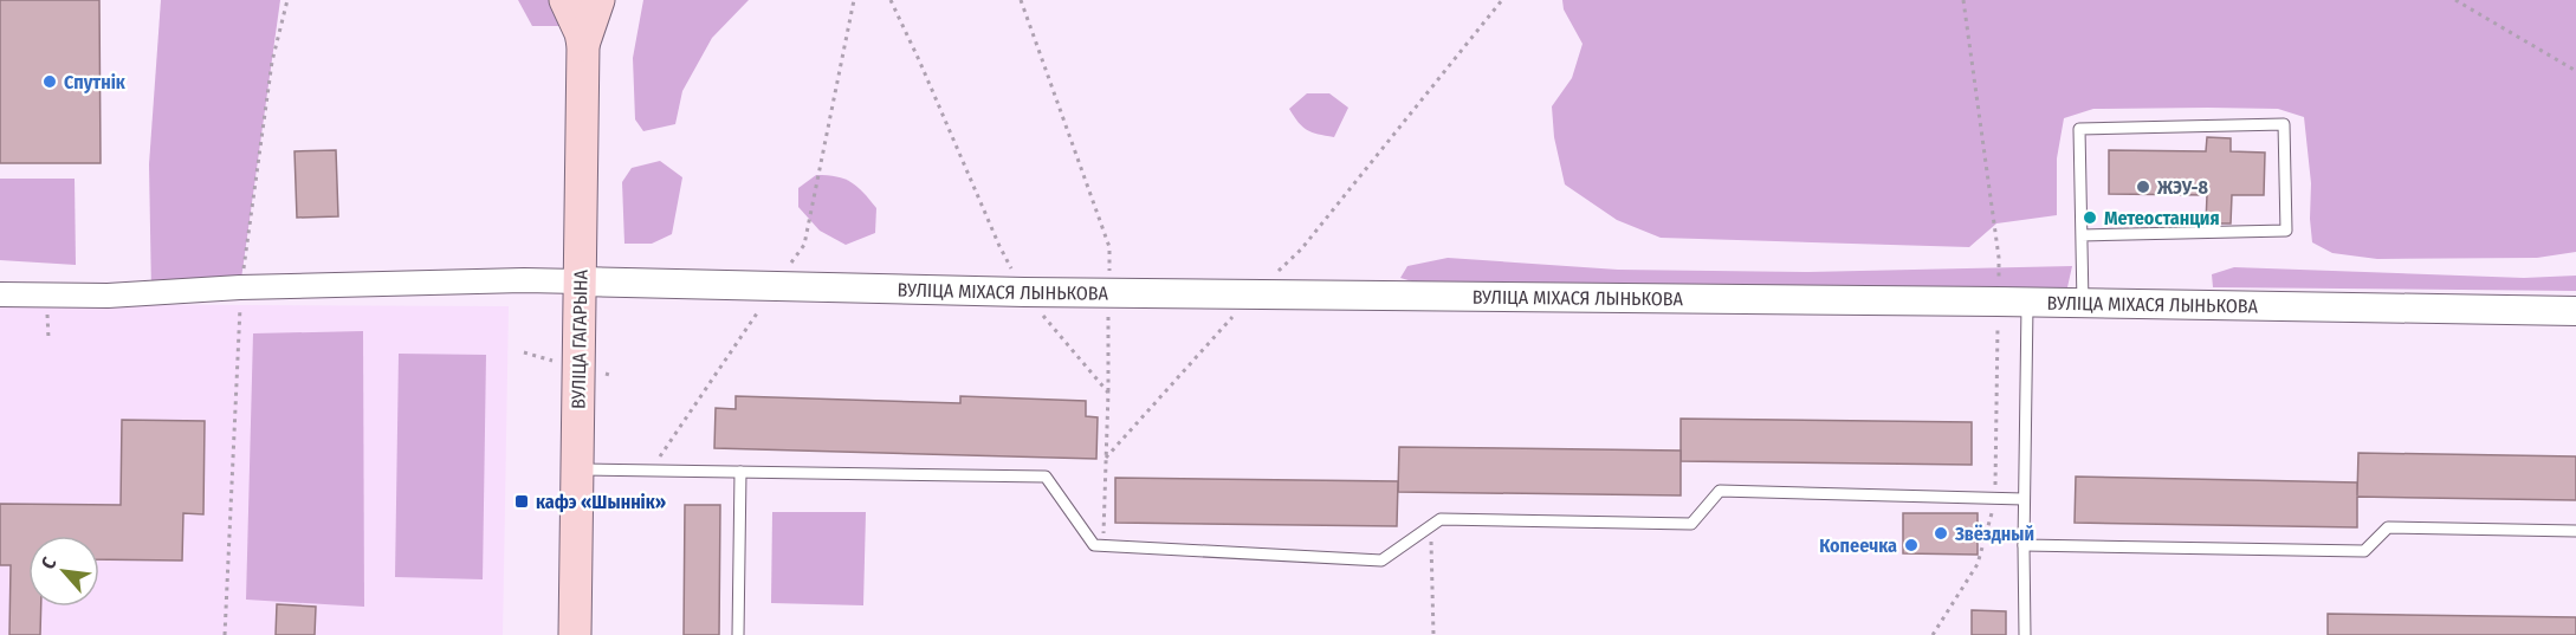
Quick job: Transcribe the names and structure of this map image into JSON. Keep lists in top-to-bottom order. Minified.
{"streets":{"main road":["ВУЛІЦА ГАГАРЫНА"],"street":["ВУЛІЦА МІХАСЯ ЛЫНЬКОВА"]},"crossings":[["ВУЛІЦА МІХАСЯ ЛЫНЬКОВА","ВУЛІЦА ГАГАРЫНА"]],"places":{"other":["Спутнік","ЖЭУ-8","Метеостанция","Звёздный","Копеечка"],"transit":["кафэ «Шыннік»"]},"north":"top left"}
